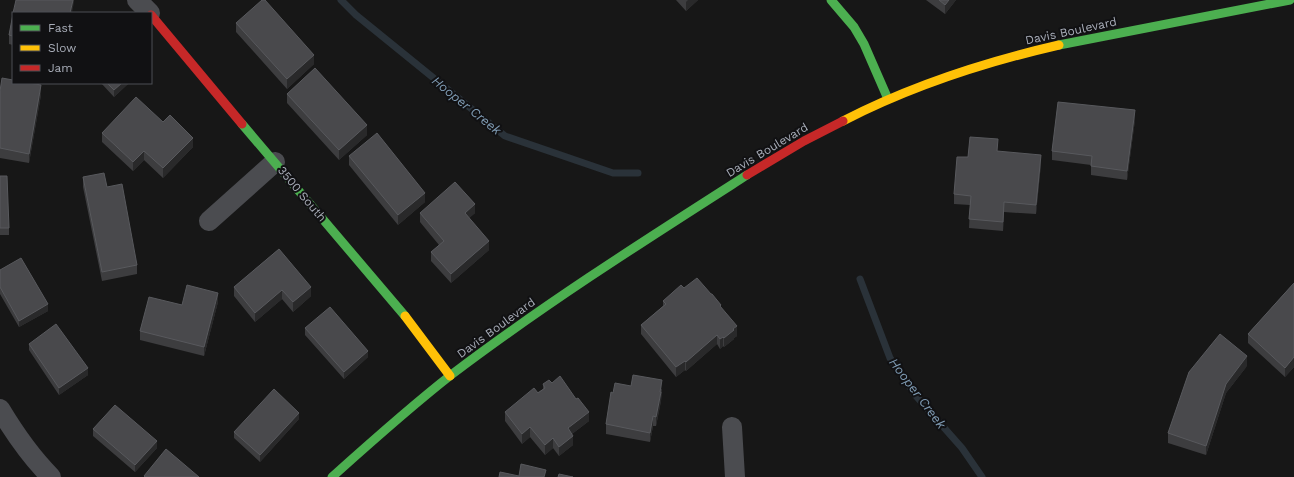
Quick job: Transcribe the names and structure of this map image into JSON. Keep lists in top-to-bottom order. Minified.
{"streets":{"street":["Davis Boulevard","3500 South"]},"crossings":[["Davis Boulevard","3500 South"]],"water":["Hooper Creek"],"legend":["Fast","Slow","Jam"]}
